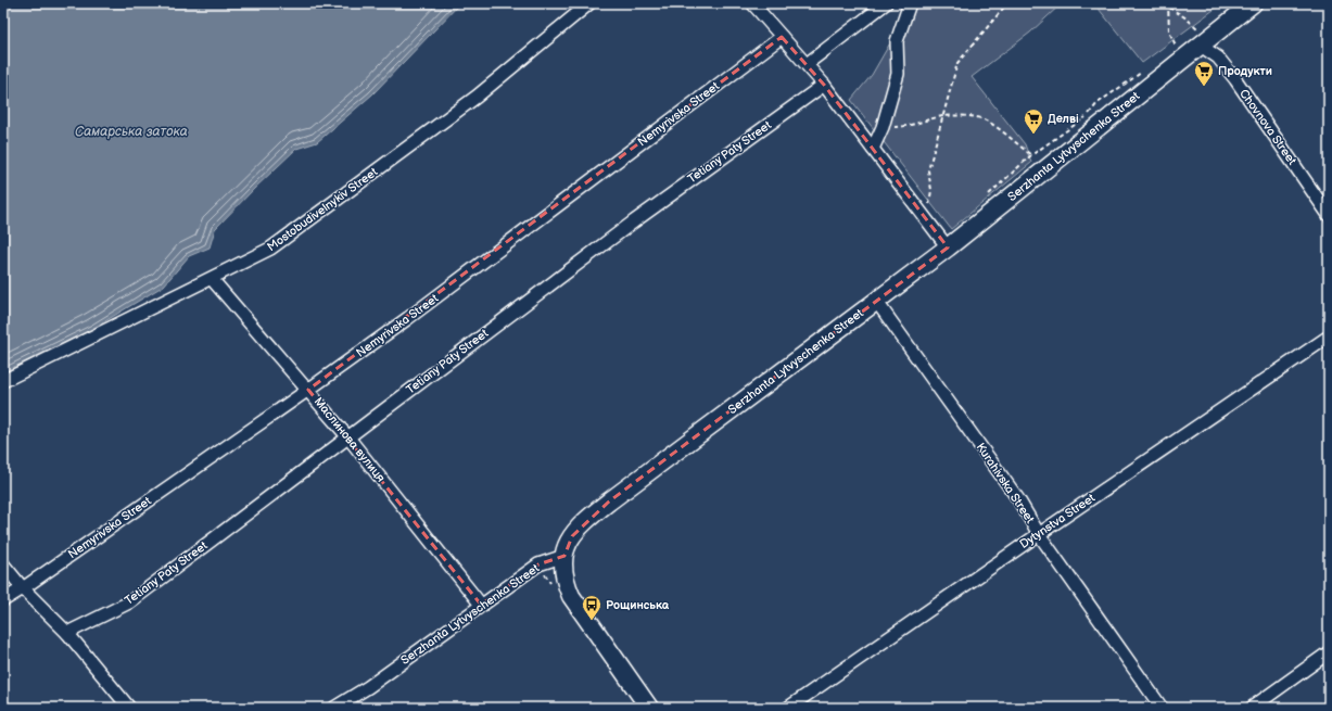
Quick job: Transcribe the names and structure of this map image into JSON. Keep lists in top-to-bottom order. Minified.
{"streets":{"main road":["Serzhanta Lytvyschenka Street"],"street":["Nemyrivska Street","Chovnova Street","Tetiany Paty Street","Mostobudivelnykiv Street","Маслинова вулиця","Kurahivska Street","Dytynstva Street"]},"crossings":[["Nemyrivska Street","Маслинова вулиця"],["Chovnova Street","Serzhanta Lytvyschenka Street"],["Serzhanta Lytvyschenka Street","Маслинова вулиця"],["Serzhanta Lytvyschenka Street","Kurahivska Street"],["Tetiany Paty Street","Маслинова вулиця"],["Mostobudivelnykiv Street","Маслинова вулиця"],["Kurahivska Street","Dytynstva Street"]],"water":["Самарська затока"],"places":{"supermarket":["Продукти","Делві"],"bus stop":["Рощинська"]}}
